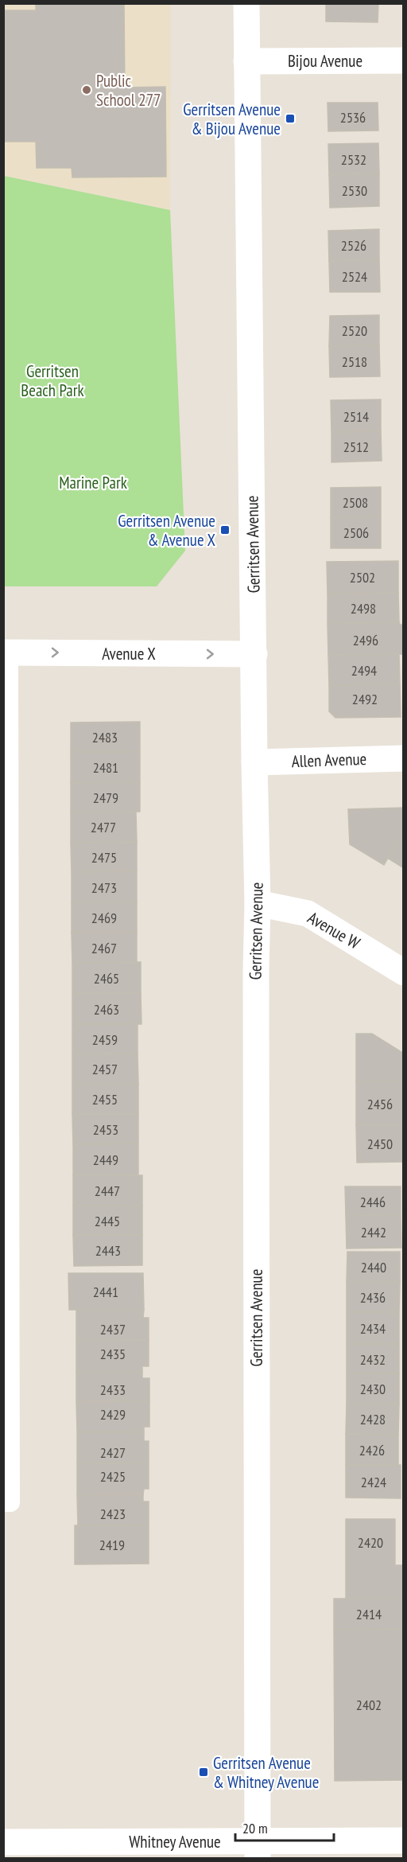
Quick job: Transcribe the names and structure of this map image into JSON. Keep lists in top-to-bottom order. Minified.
{"streets":{"main road":["Bijou Avenue","Gerritsen Avenue","Avenue X","Allen Avenue","Avenue W","Whitney Avenue"]},"crossings":[["Bijou Avenue","Gerritsen Avenue"],["Gerritsen Avenue","Avenue X"],["Gerritsen Avenue","Allen Avenue"],["Gerritsen Avenue","Avenue W"],["Gerritsen Avenue","Whitney Avenue"]],"one_way":["Avenue X"],"parks":["Gerritsen Beach Park","Marine Park"],"places":{"other":["Public School 277"],"transit":["Gerritsen Avenue & Bijou Avenue","Gerritsen Avenue & Avenue X","Gerritsen Avenue & Whitney Avenue"]},"house_numbers":["2536","2532","2530","2526","2524","2520","2518","2514","2512","2508","2506","2502","2498","2496","2494","2492","2483","2481","2479","2477","2475","2473","2469","2467","2465","2463","2459","2457","2455","2456","2453","2450","2449","2447","2446","2445","2442","2443","2440","2441","2436","2434","2437","2435","2432","2430","2433","2429","2428","2426","2427","2425","2424","2423","2420","2419","2414","2402"],"scale_bar":"20 m"}
